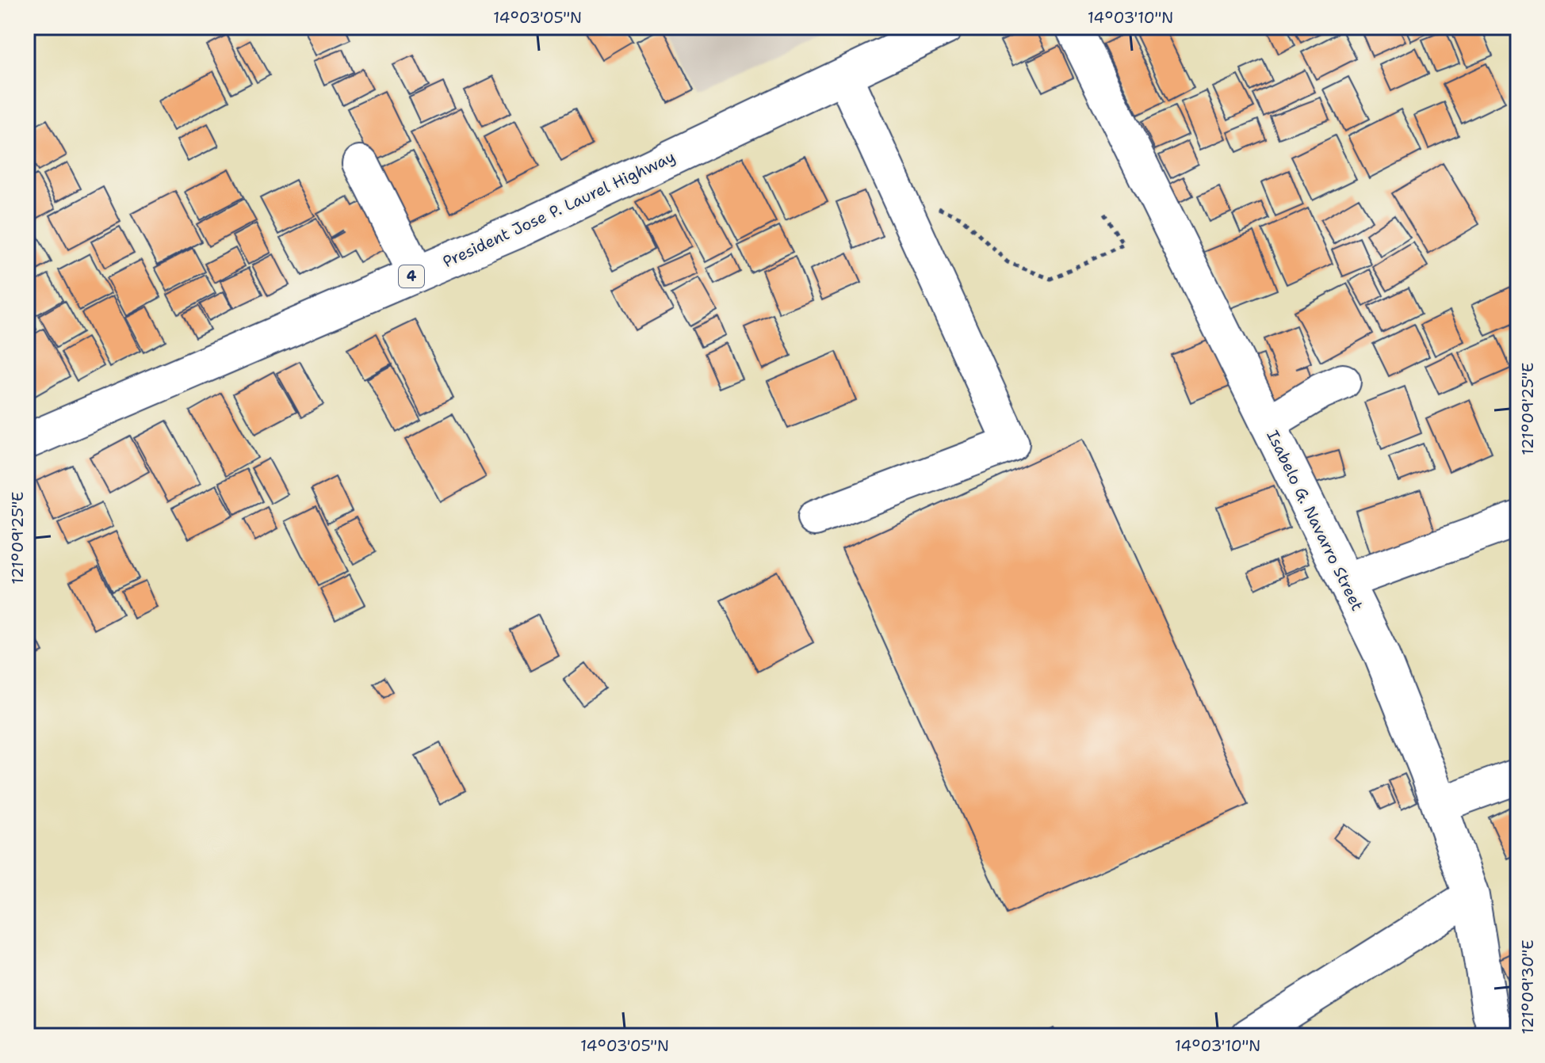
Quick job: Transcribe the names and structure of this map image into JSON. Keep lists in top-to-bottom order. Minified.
{"streets":{"main road":["President Jose P. Laurel Highway","4","Isabelo G. Navarro Street"]},"coordinates":["14°03'05\"N","14°03'10\"N","121°09'25\"E","121°09'30\"E"]}
